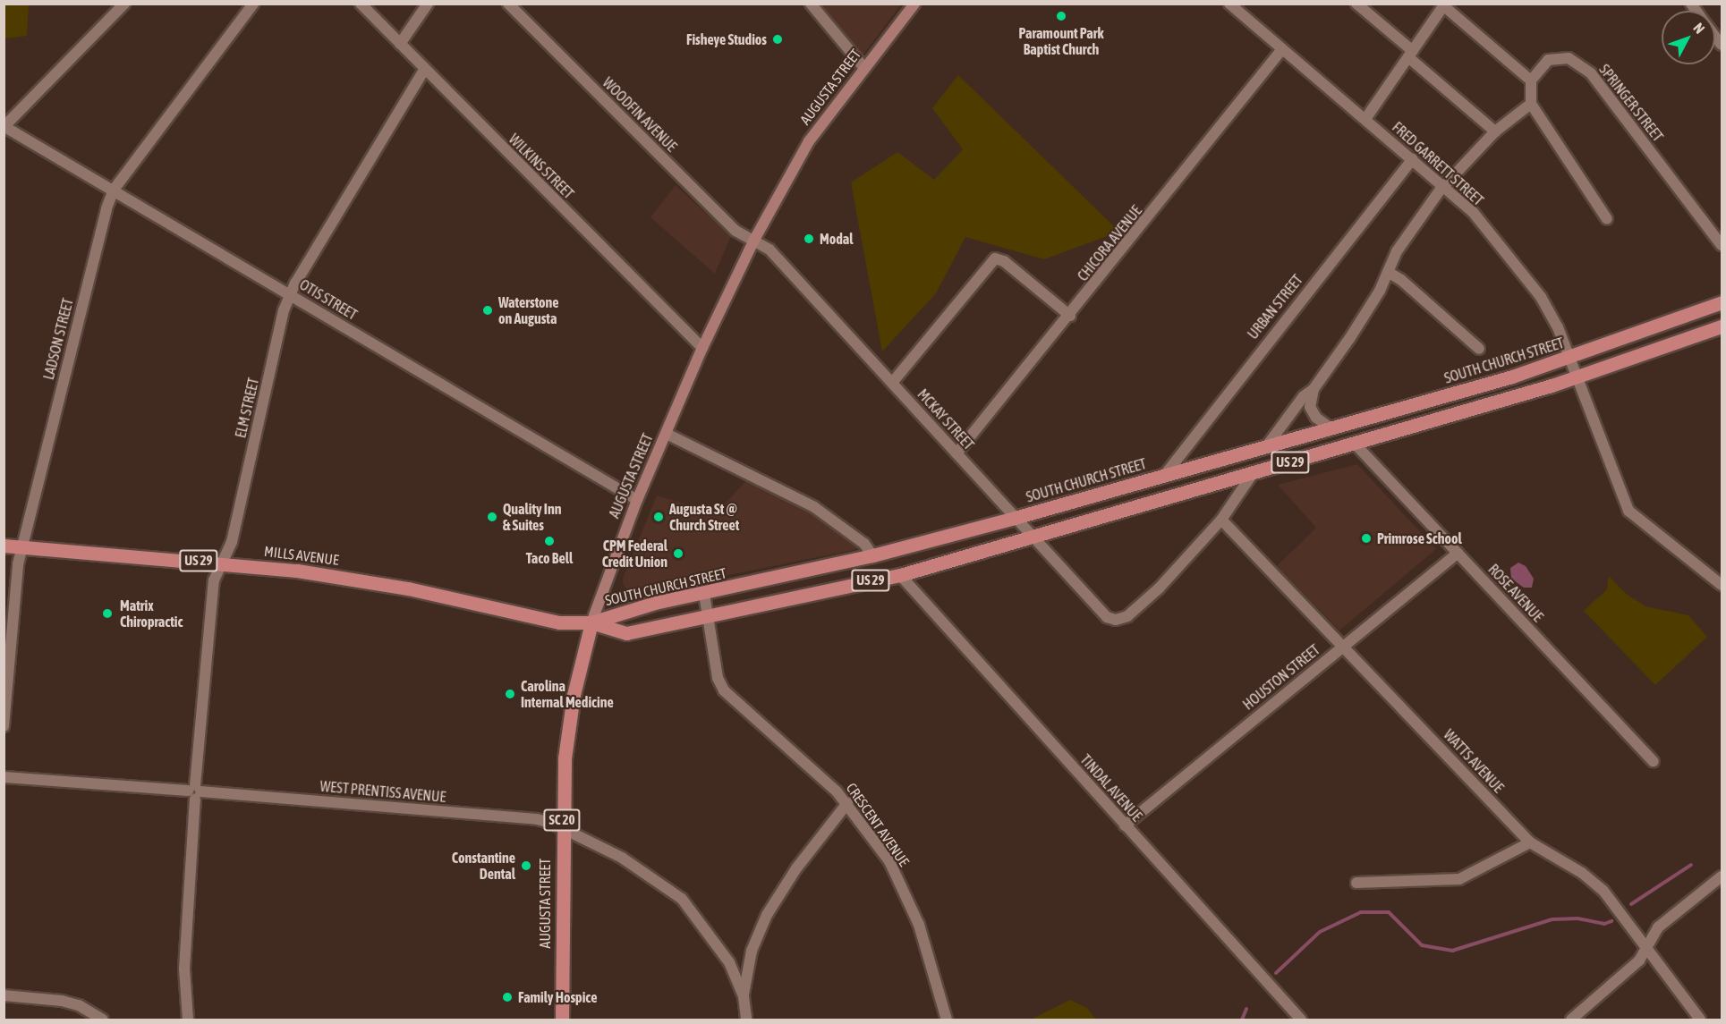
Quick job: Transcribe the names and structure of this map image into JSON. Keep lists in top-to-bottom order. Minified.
{"streets":{"main road":["AUGUSTA STREET","SOUTH CHURCH STREET","US 29","MILLS AVENUE","SC 20"],"street":["SPRINGER STREET","WOODFIN AVENUE","FRED GARRETT STREET","WILKINS STREET","CHICORA AVENUE","OTIS STREET","URBAN STREET","LADSON STREET","ELM STREET","MCKAY STREET","ROSE AVENUE","HOUSTON STREET","WATTS AVENUE","TINDAL AVENUE","WEST PRENTISS AVENUE","CRESCENT AVENUE"]},"crossings":[["AUGUSTA STREET","WOODFIN AVENUE"],["AUGUSTA STREET","WILKINS STREET"],["AUGUSTA STREET","OTIS STREET"],["AUGUSTA STREET","SOUTH CHURCH STREET"],["AUGUSTA STREET","MCKAY STREET"],["AUGUSTA STREET","MILLS AVENUE"],["AUGUSTA STREET","WEST PRENTISS AVENUE"],["WOODFIN AVENUE","MCKAY STREET"],["FRED GARRETT STREET","CHICORA AVENUE"],["FRED GARRETT STREET","URBAN STREET"],["FRED GARRETT STREET","SOUTH CHURCH STREET"],["WILKINS STREET","ELM STREET"],["CHICORA AVENUE","MCKAY STREET"],["OTIS STREET","LADSON STREET"],["OTIS STREET","ELM STREET"],["URBAN STREET","SOUTH CHURCH STREET"],["LADSON STREET","MILLS AVENUE"],["SOUTH CHURCH STREET","MCKAY STREET"],["SOUTH CHURCH STREET","MILLS AVENUE"],["SOUTH CHURCH STREET","ROSE AVENUE"],["SOUTH CHURCH STREET","TINDAL AVENUE"],["SOUTH CHURCH STREET","CRESCENT AVENUE"],["ELM STREET","MILLS AVENUE"],["ELM STREET","WEST PRENTISS AVENUE"],["MCKAY STREET","WATTS AVENUE"],["ROSE AVENUE","HOUSTON STREET"],["HOUSTON STREET","WATTS AVENUE"],["HOUSTON STREET","TINDAL AVENUE"]],"places":["Paramount Park Baptist Church","Fisheye Studios","Modal","Waterstone on Augusta","Quality Inn & Suites","Augusta St @ Church Street","Primrose School","Taco Bell","CPM Federal Credit Union","Matrix Chiropractic","Carolina Internal Medicine","Constantine Dental","Family Hospice"],"north":"top right"}
